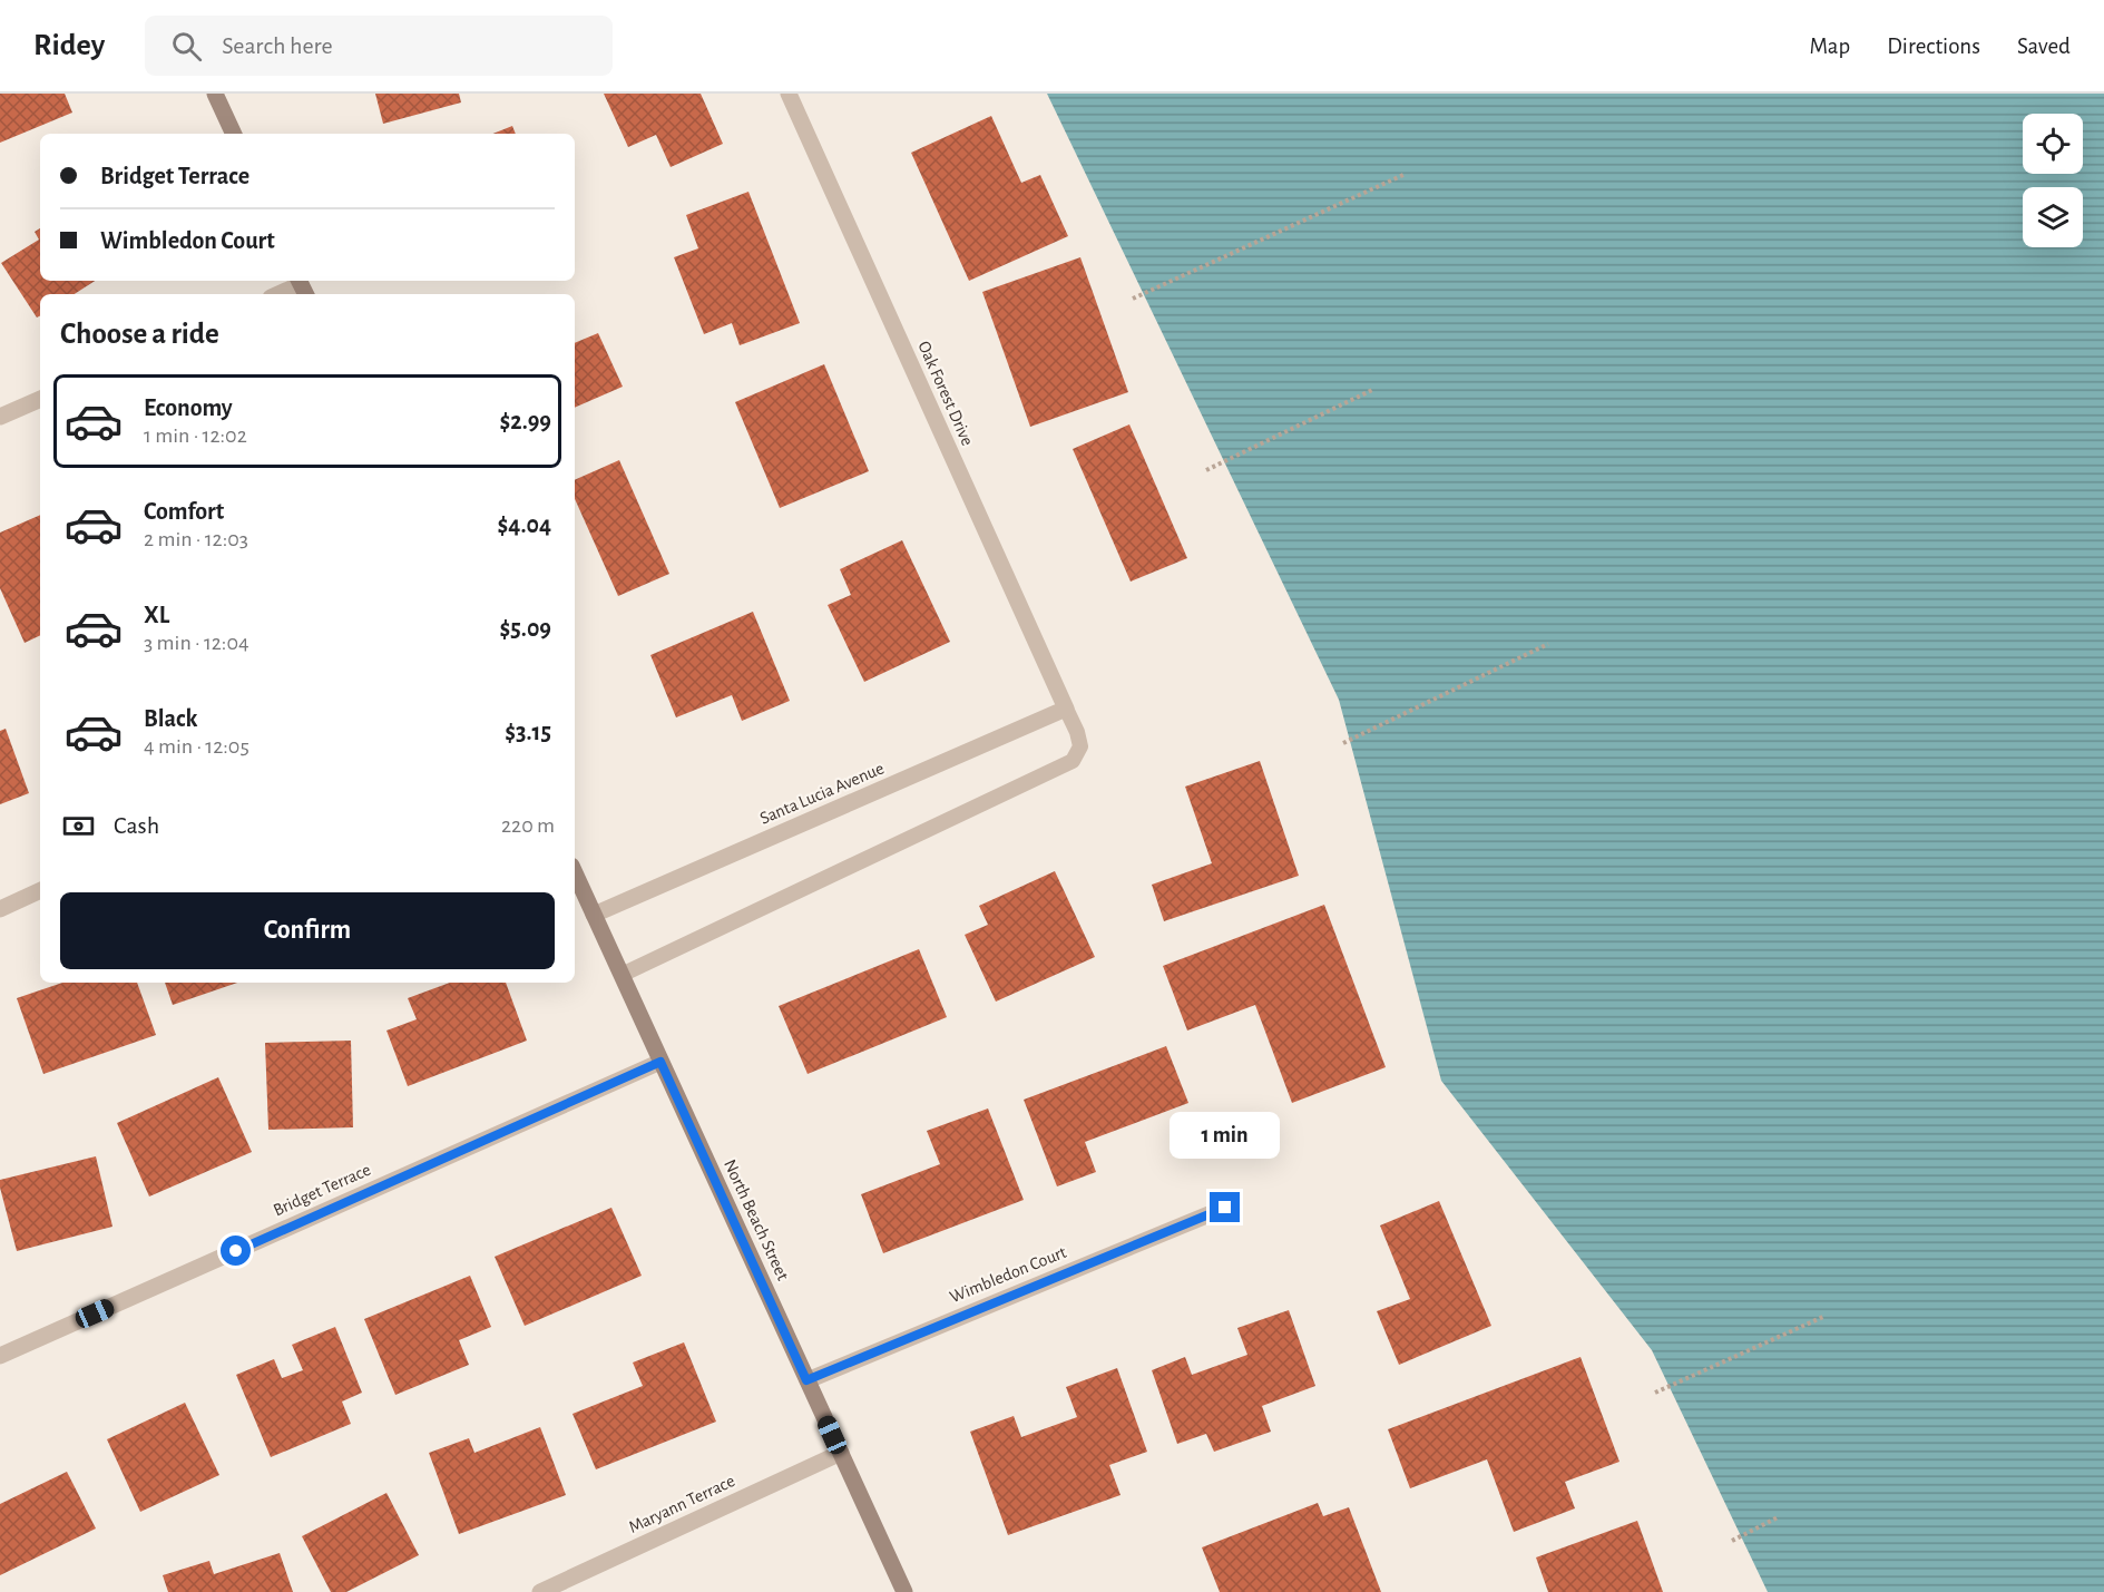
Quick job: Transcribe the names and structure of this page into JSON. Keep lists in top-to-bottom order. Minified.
{"streets":{"street":["Oak Forest Drive","Santa Lucia Avenue","Bridget Terrace","North Beach Street","Wimbledon Court","Maryann Terrace"]},"crossings":[["Oak Forest Drive","Santa Lucia Avenue"],["Santa Lucia Avenue","North Beach Street"],["Bridget Terrace","North Beach Street"],["North Beach Street","Wimbledon Court"],["North Beach Street","Maryann Terrace"]],"page":{"header":"Ridey","search":"Search here","nav":["Map","Directions","Saved"],"banner":["Bridget Terrace","Wimbledon Court"],"heading":"Choose a ride","list":[{"name":"Economy","note":"1 min · 12:02","value":"$2.99"},{"name":"Comfort","note":"2 min · 12:03","value":"$4.04"},{"name":"XL","note":"3 min · 12:04","value":"$5.09"},{"name":"Black","note":"4 min · 12:05","value":"$3.15"}],"pay":["Cash","220 m"],"buttons":"Confirm","bubble":"1 min"}}
